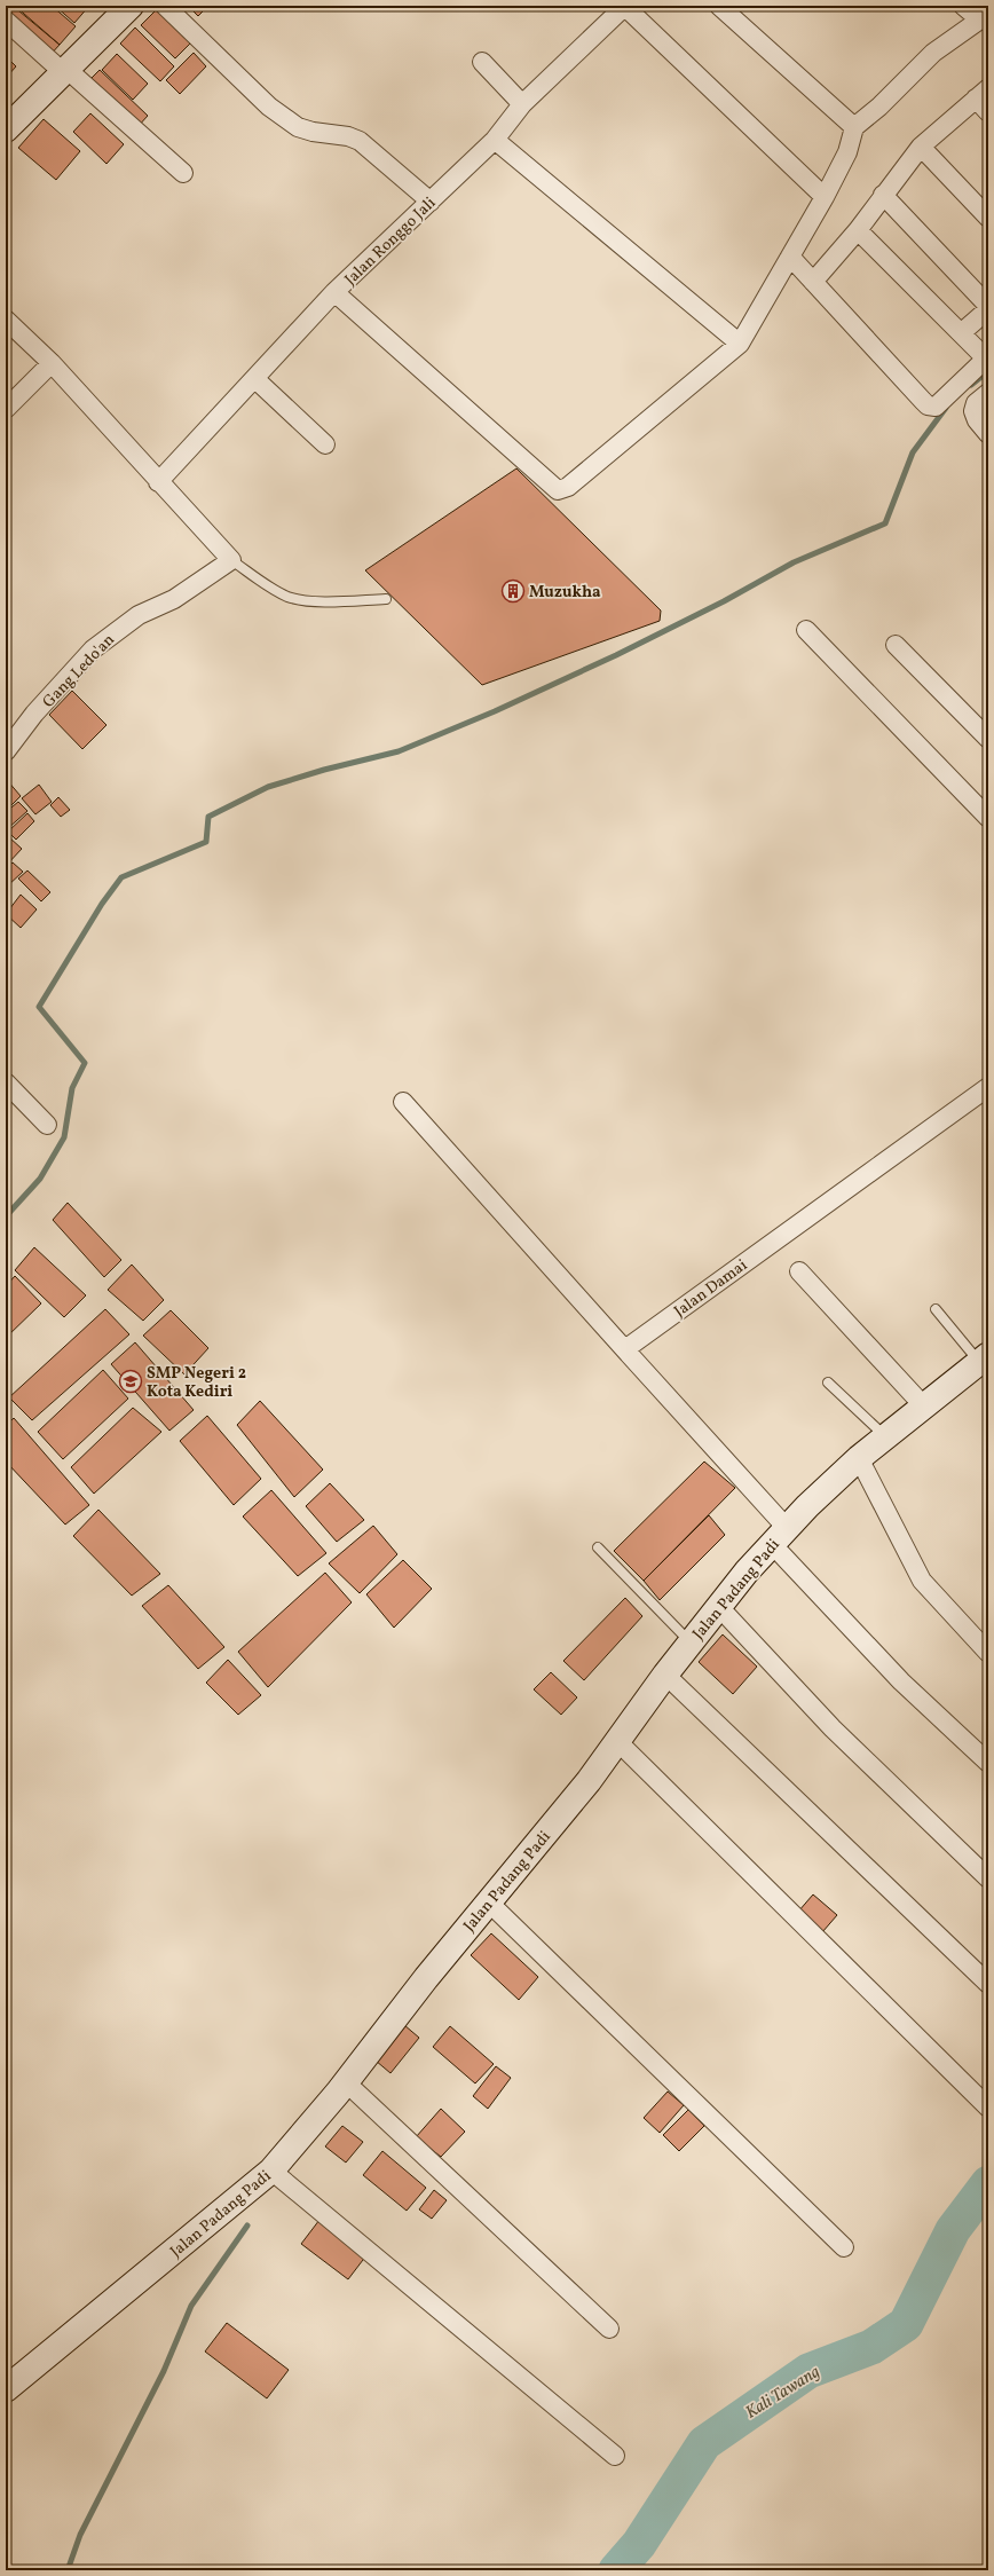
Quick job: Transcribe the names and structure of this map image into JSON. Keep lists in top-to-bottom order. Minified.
{"streets":{"main road":["Jalan Padang Padi"],"street":["Jalan Ronggo Jali","Gang Ledo'an","Jalan Damai"]},"water":["Kali Tawang"],"places":{"building":["Muzukha"],"school or university":["SMP Negeri 2 Kota Kediri"]}}
